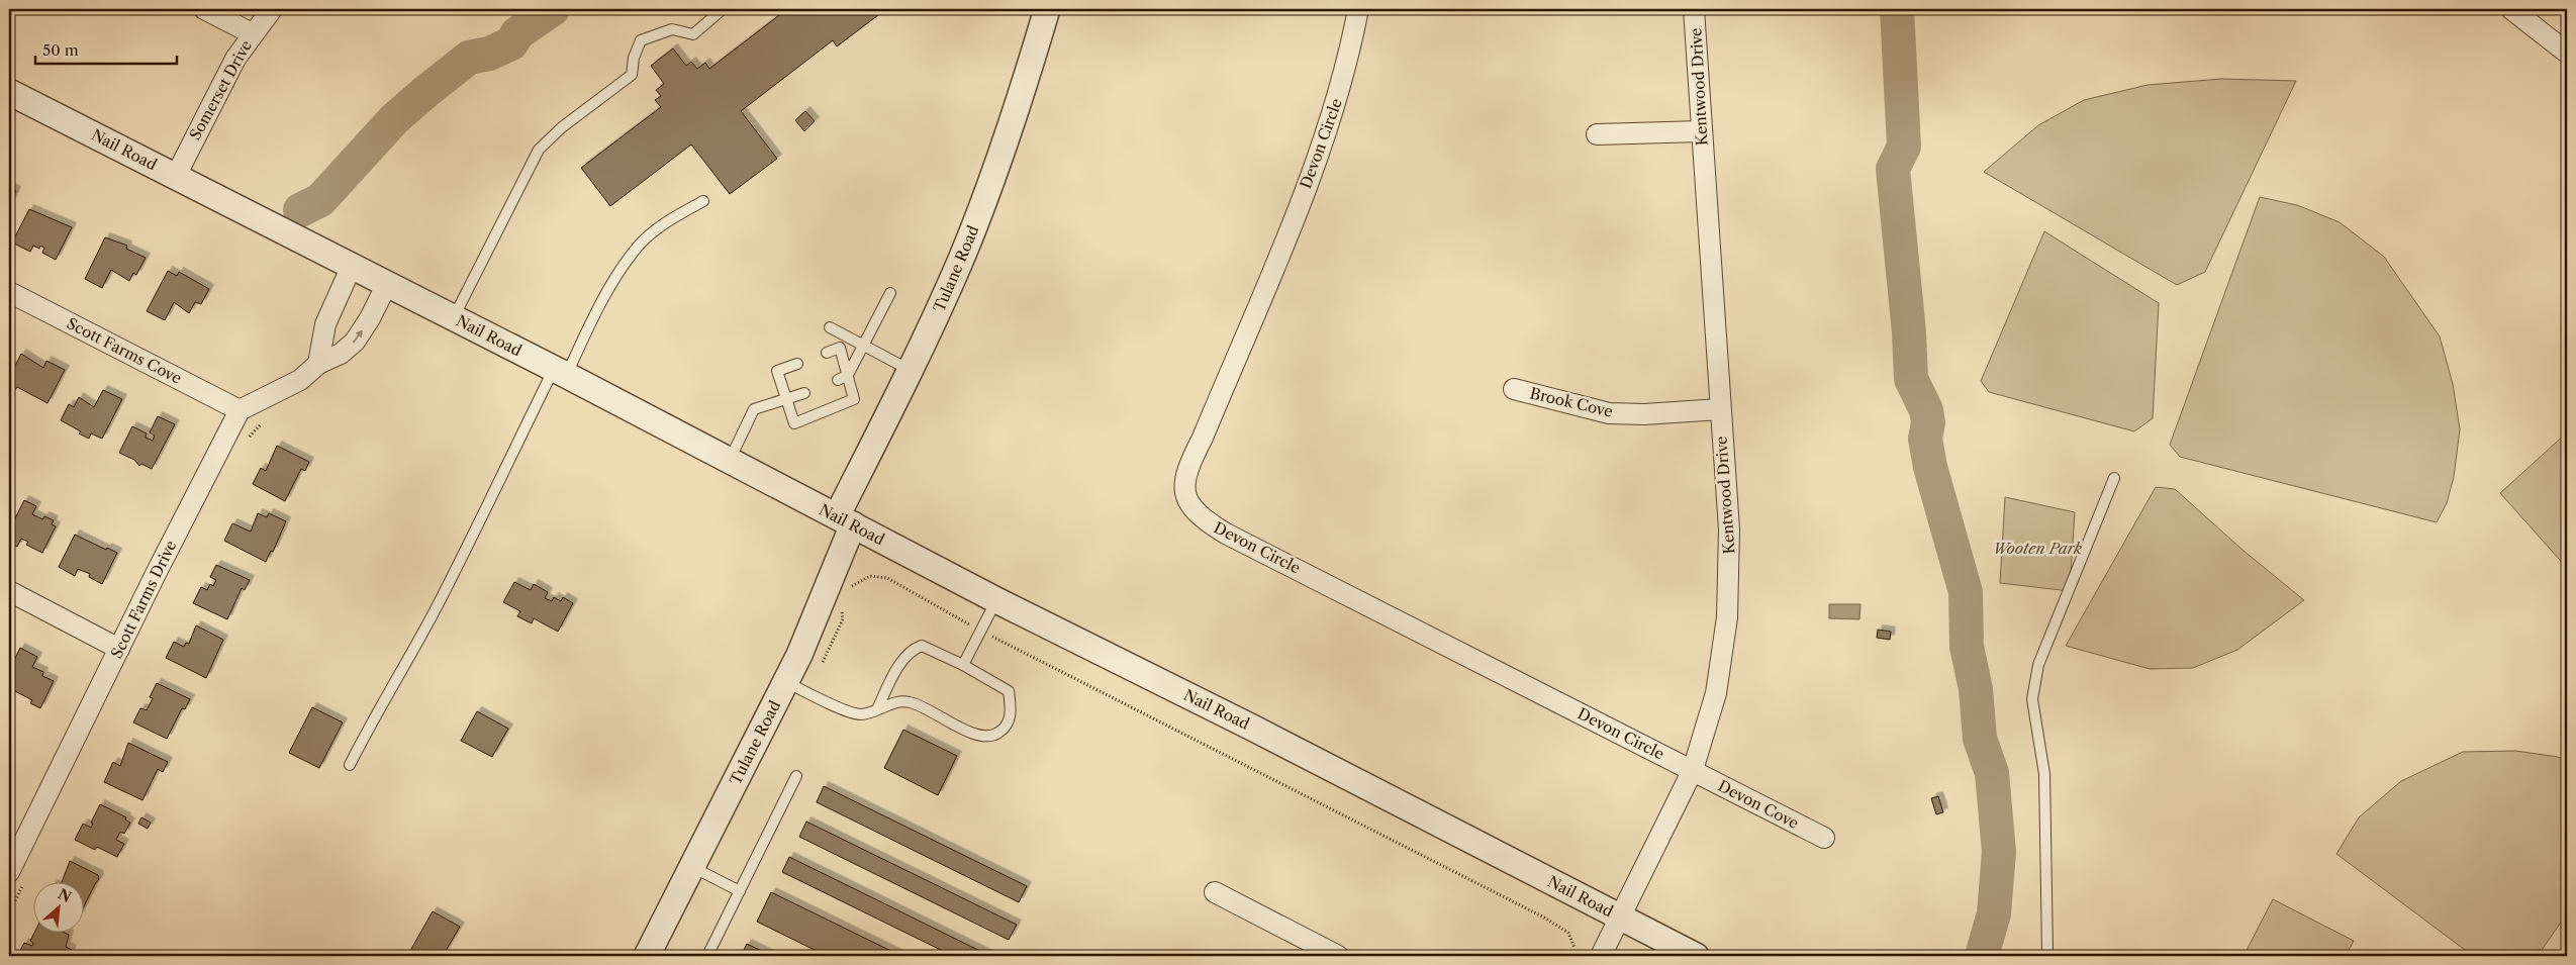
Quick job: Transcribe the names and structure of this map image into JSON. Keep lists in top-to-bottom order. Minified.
{"streets":{"street":["Kentwood Drive","Somerset Drive","Devon Circle","Nail Road","Tulane Road","Scott Farms Cove","Brook Cove","Scott Farms Drive","Devon Cove"]},"crossings":[["Kentwood Drive","Devon Circle"],["Kentwood Drive","Nail Road"],["Kentwood Drive","Brook Cove"],["Kentwood Drive","Devon Cove"],["Somerset Drive","Nail Road"],["Devon Circle","Devon Cove"],["Nail Road","Tulane Road"],["Scott Farms Cove","Scott Farms Drive"]],"parks":["Wooten Park"],"scale_bar":"50 m","north":"top right"}
